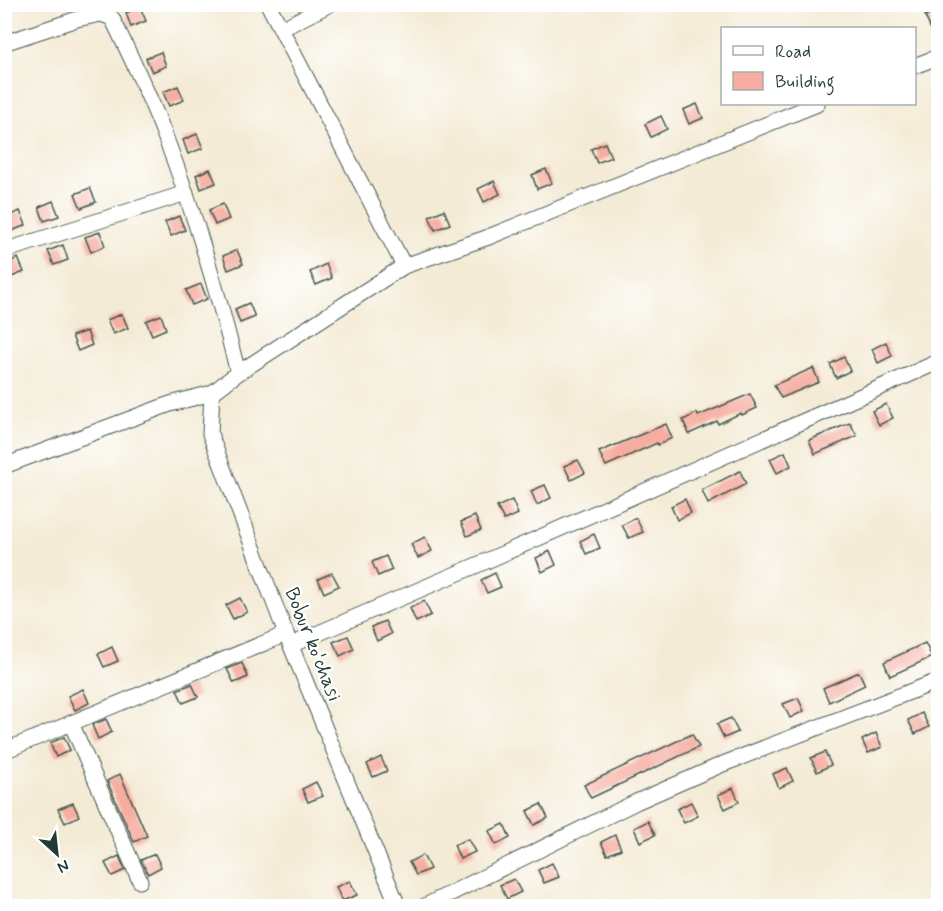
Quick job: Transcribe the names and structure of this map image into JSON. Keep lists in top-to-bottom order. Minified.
{"streets":{"street":["Bobur ko'chasi"]},"legend":["Road","Building"],"north":"bottom right"}
